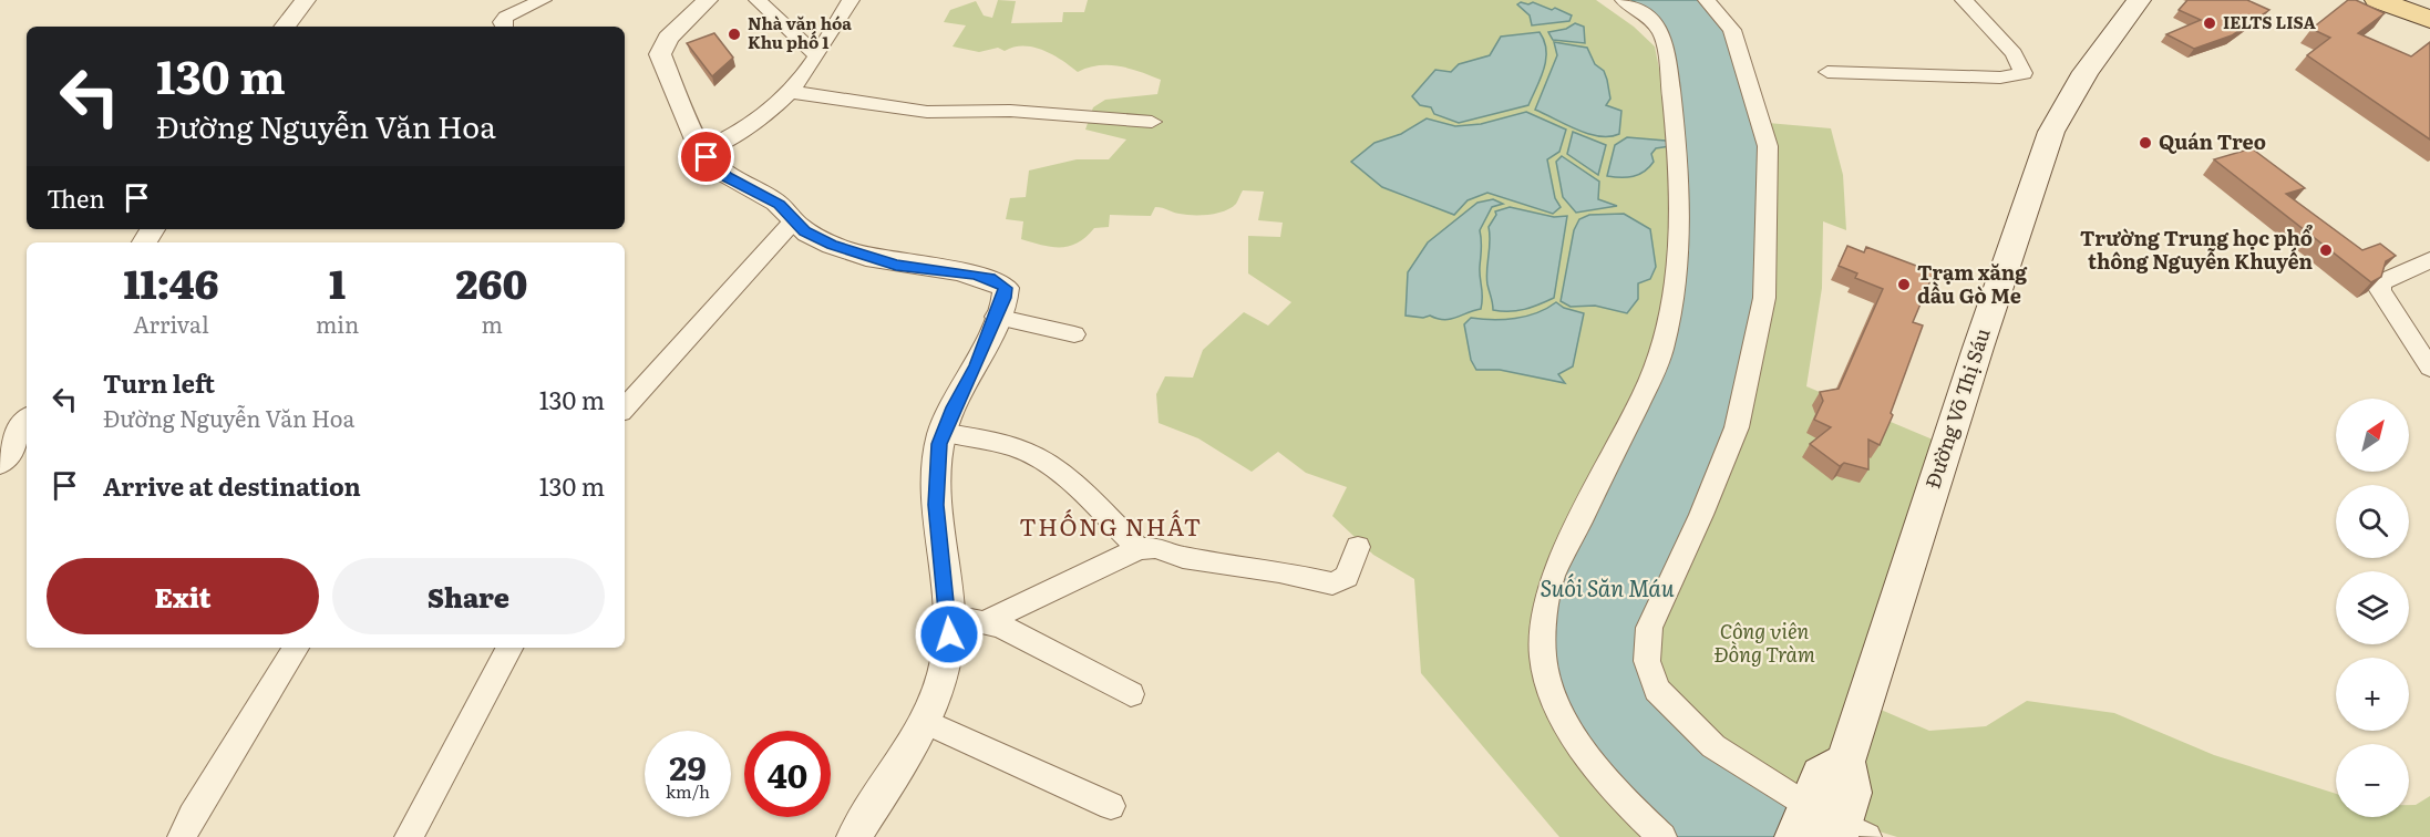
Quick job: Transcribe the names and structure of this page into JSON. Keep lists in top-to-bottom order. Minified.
{"streets":{"main road":["Đường Võ Thị Sáu"]},"districts":["THỐNG NHẤT"],"water":["Suối Săn Máu"],"parks":["Công viên Đồng Tràm"],"places":["IELTS LISA","Nhà văn hóa Khu phố 1","Quán Treo","Trường Trung học phổ thông Nguyễn Khuyến","Trạm xăng dầu Gò Me"],"north":"top right","page":{"turn":["130 m","Đường Nguyễn Văn Hoa"],"then":"Then","eta":["11:46","Arrival","1","min","260","m"],"list":[{"name":"Turn left","note":"Đường Nguyễn Văn Hoa","value":"130 m"},{"name":"Arrive at destination","value":"130 m"}],"map_buttons":["+","−"],"buttons":["Exit","Share"],"speed":"29 km/h","limit":"40"}}
